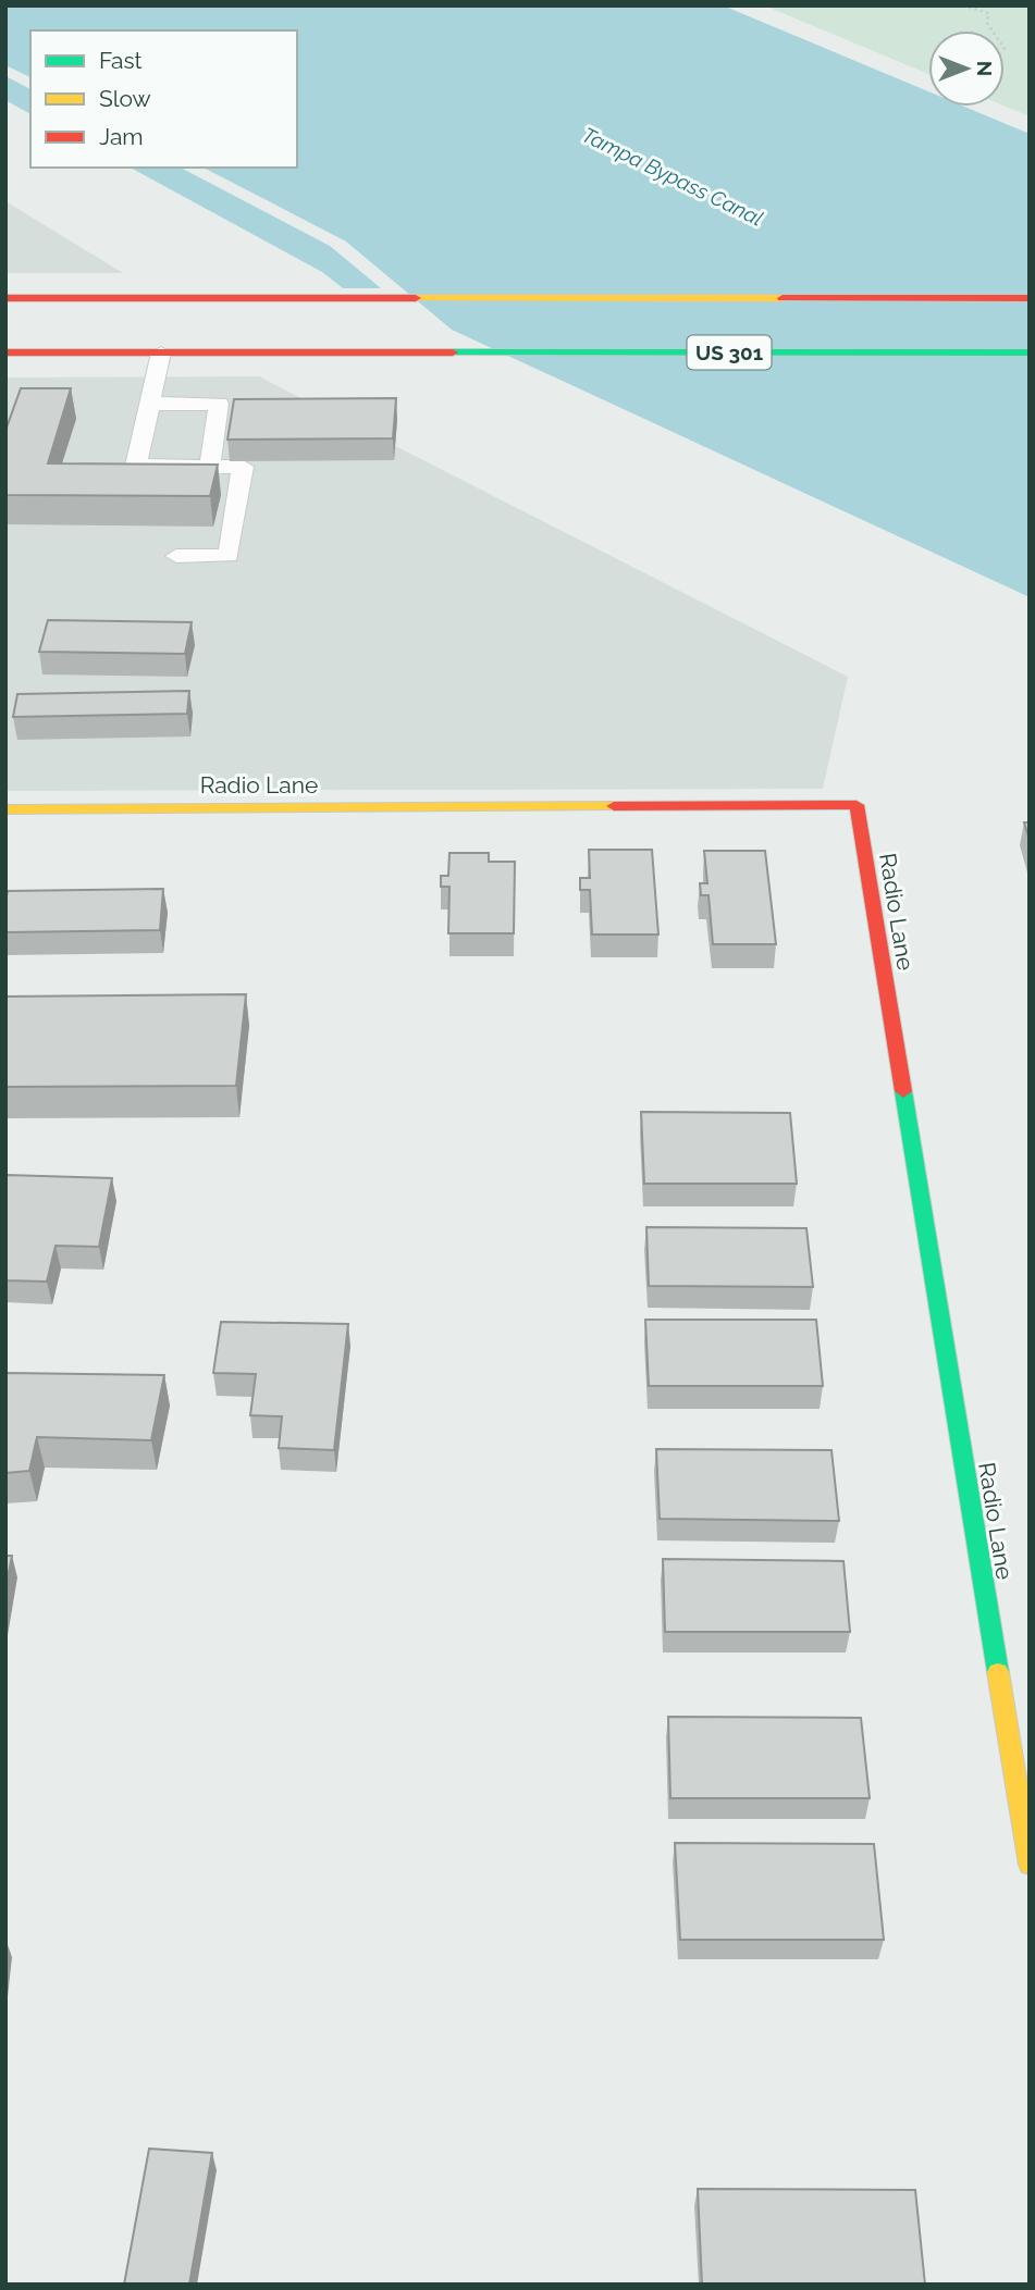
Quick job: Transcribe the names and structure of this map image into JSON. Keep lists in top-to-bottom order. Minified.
{"streets":{"main road":["US 301","Radio Lane"]},"water":["Tampa Bypass Canal"],"legend":["Fast","Slow","Jam"],"north":"right"}
